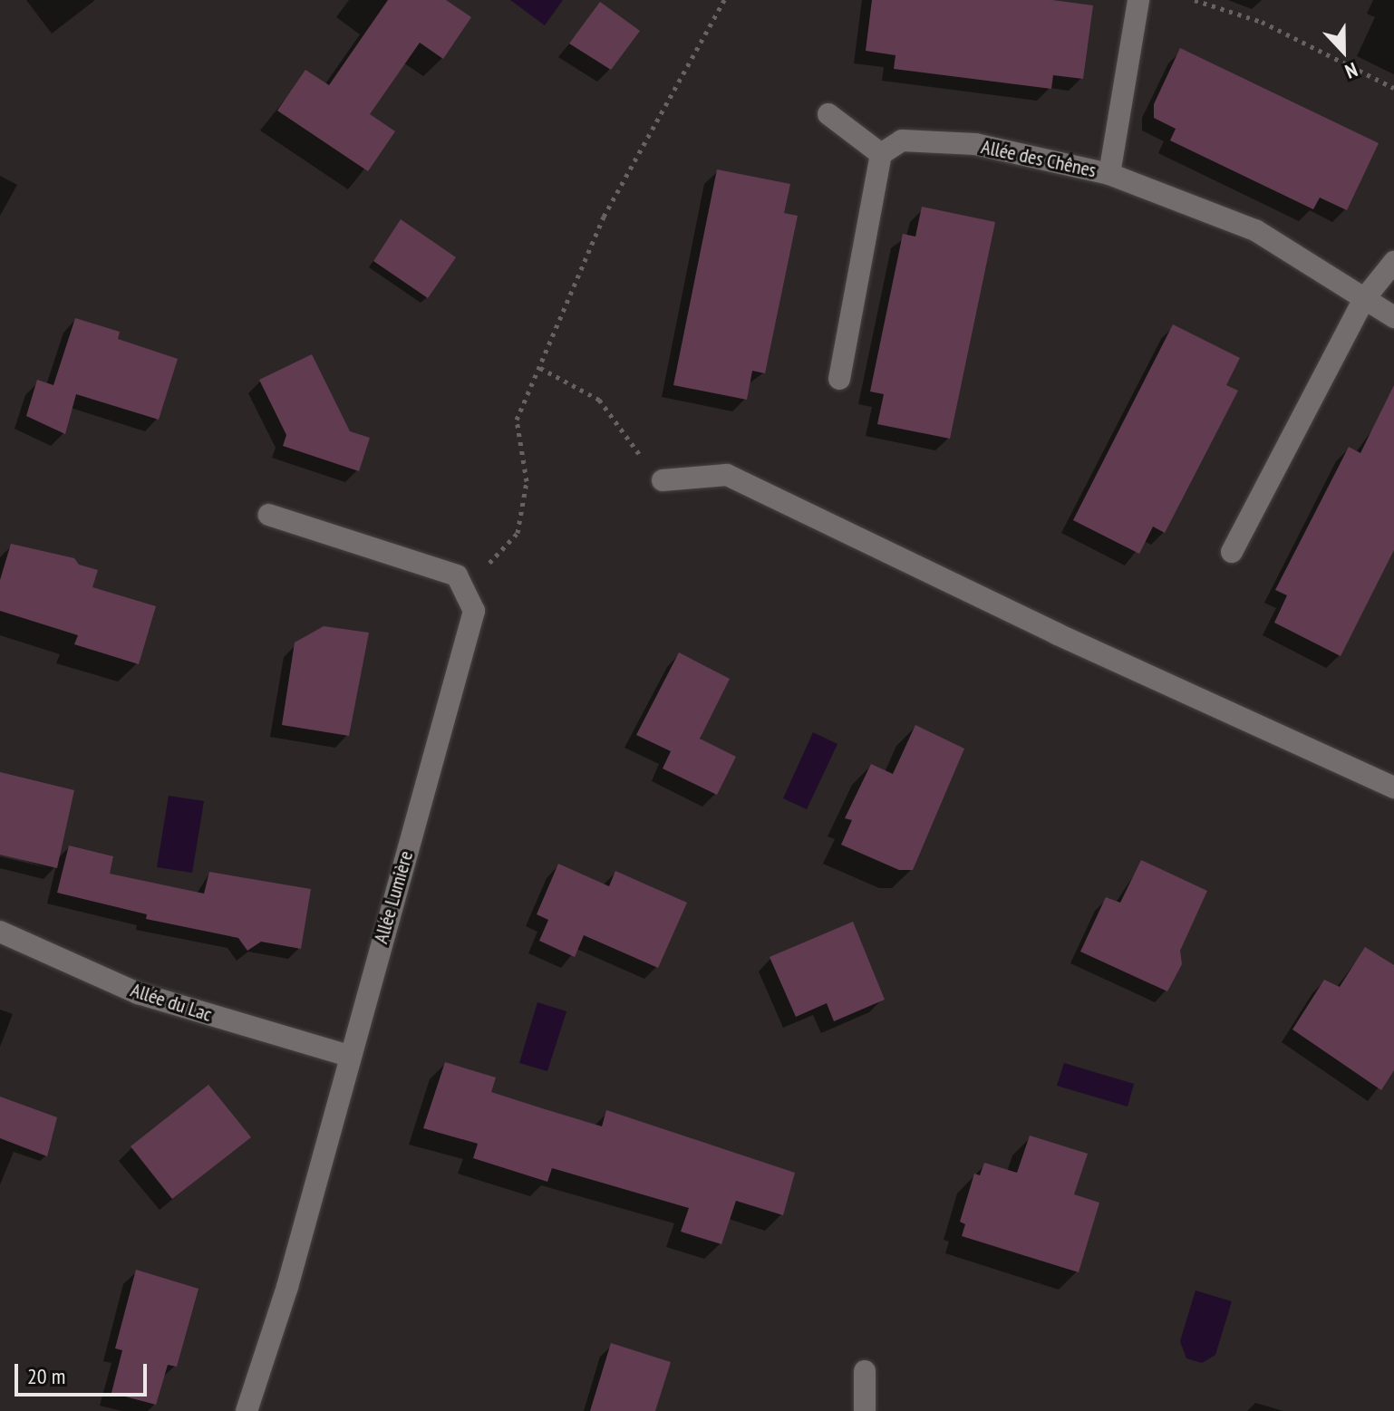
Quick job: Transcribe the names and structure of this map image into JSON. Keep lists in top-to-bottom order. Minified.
{"streets":{"street":["Allée des Chênes","Allée Lumière","Allée du Lac"]},"crossings":[["Allée Lumière","Allée du Lac"]],"scale_bar":"20 m","north":"bottom"}
